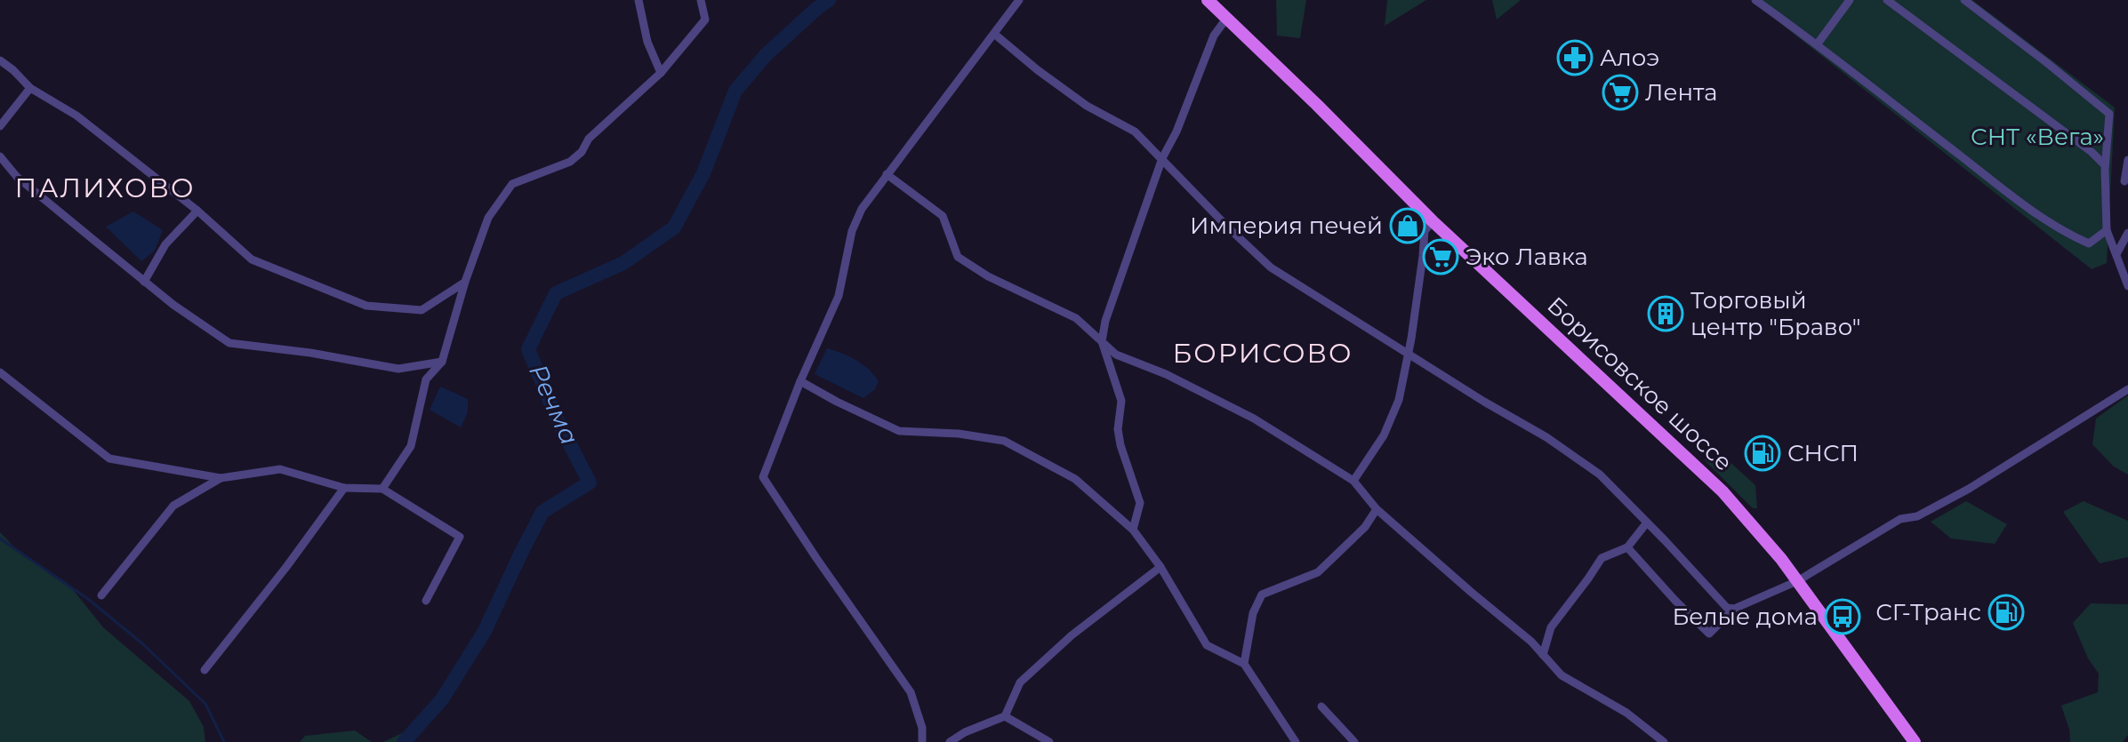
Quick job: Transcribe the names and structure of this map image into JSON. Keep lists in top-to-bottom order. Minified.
{"streets":{"main road":["Борисовское шоссе"]},"districts":["ПАЛИХОВО","БОРИСОВО"],"water":["Речма"],"parks":["СНТ «Вега»"],"places":{"pharmacy":["Алоэ"],"supermarket":["Лента","Эко Лавка"],"shop":["Империя печей"],"building":["Торговый центр \"Браво\""],"fuel station":["СНСП","СГ-Транс"],"bus stop":["Белые дома"]}}
